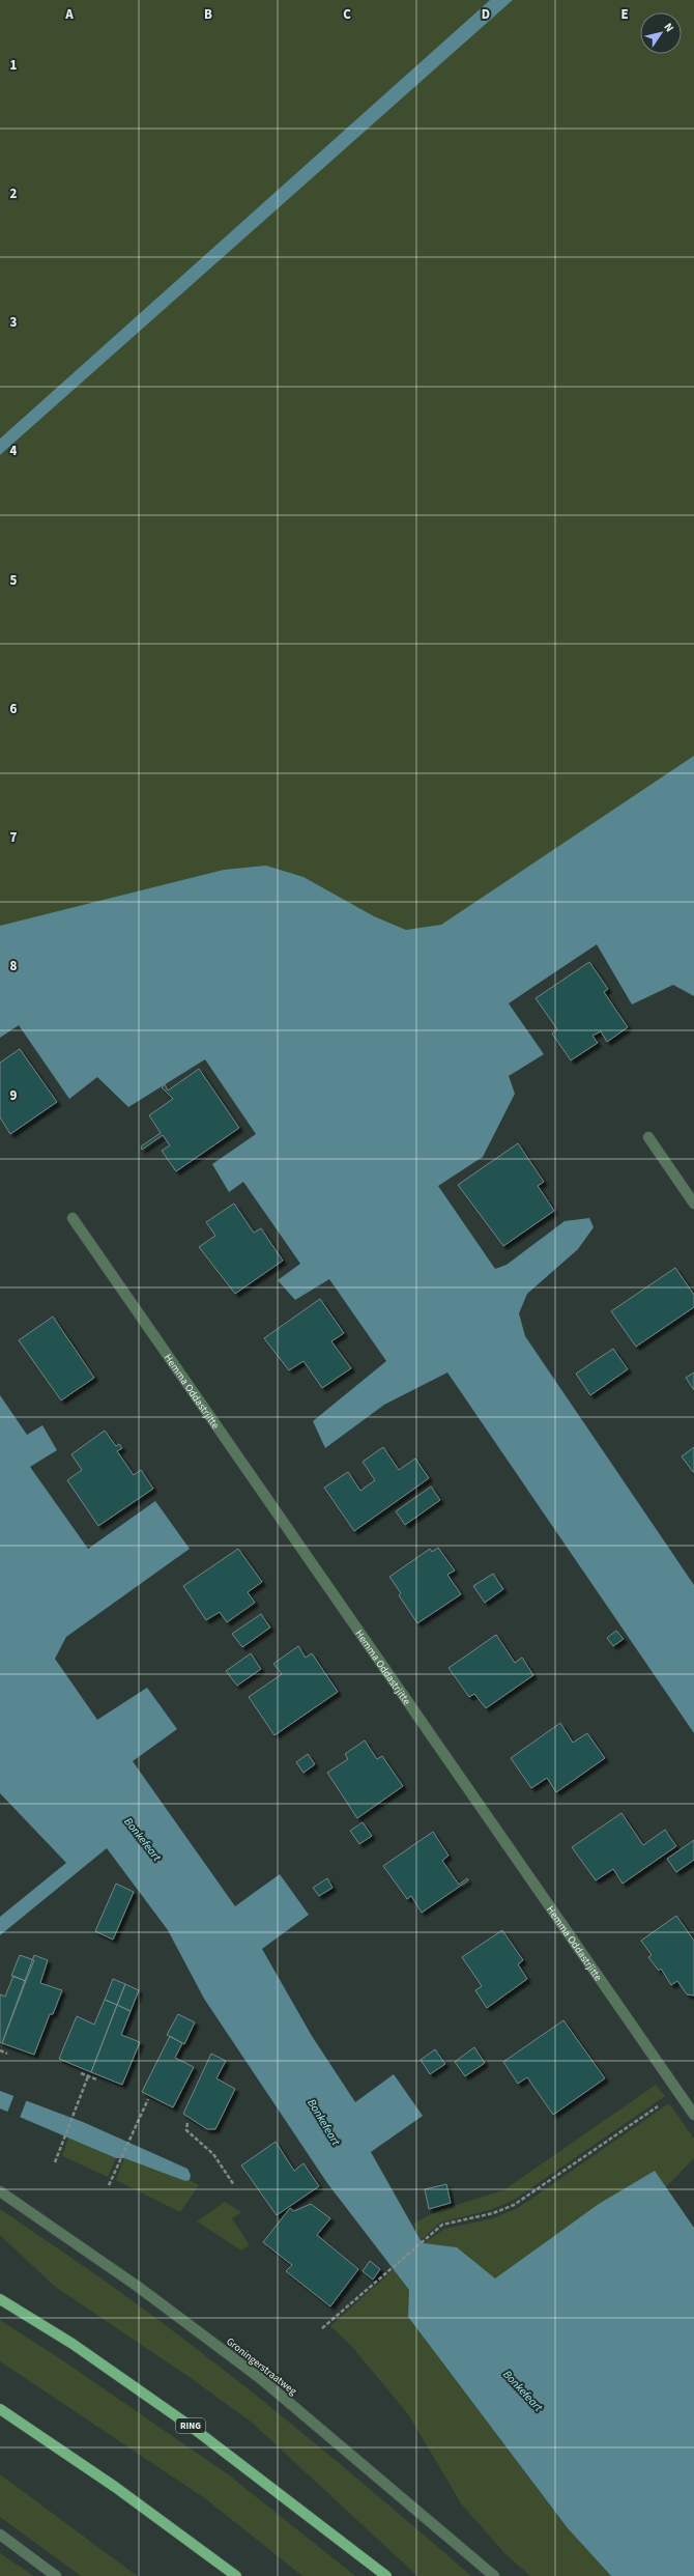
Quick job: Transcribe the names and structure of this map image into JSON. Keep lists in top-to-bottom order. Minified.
{"streets":{"main road":["RING"],"street":["Hemma Oddastrjitte","Groningerstraatweg"]},"water":["Bonkefeart"],"north":"top right","grid":{"columns":["A","B","C","D","E"],"rows":["1","2","3","4","5","6","7","8","9"]}}
